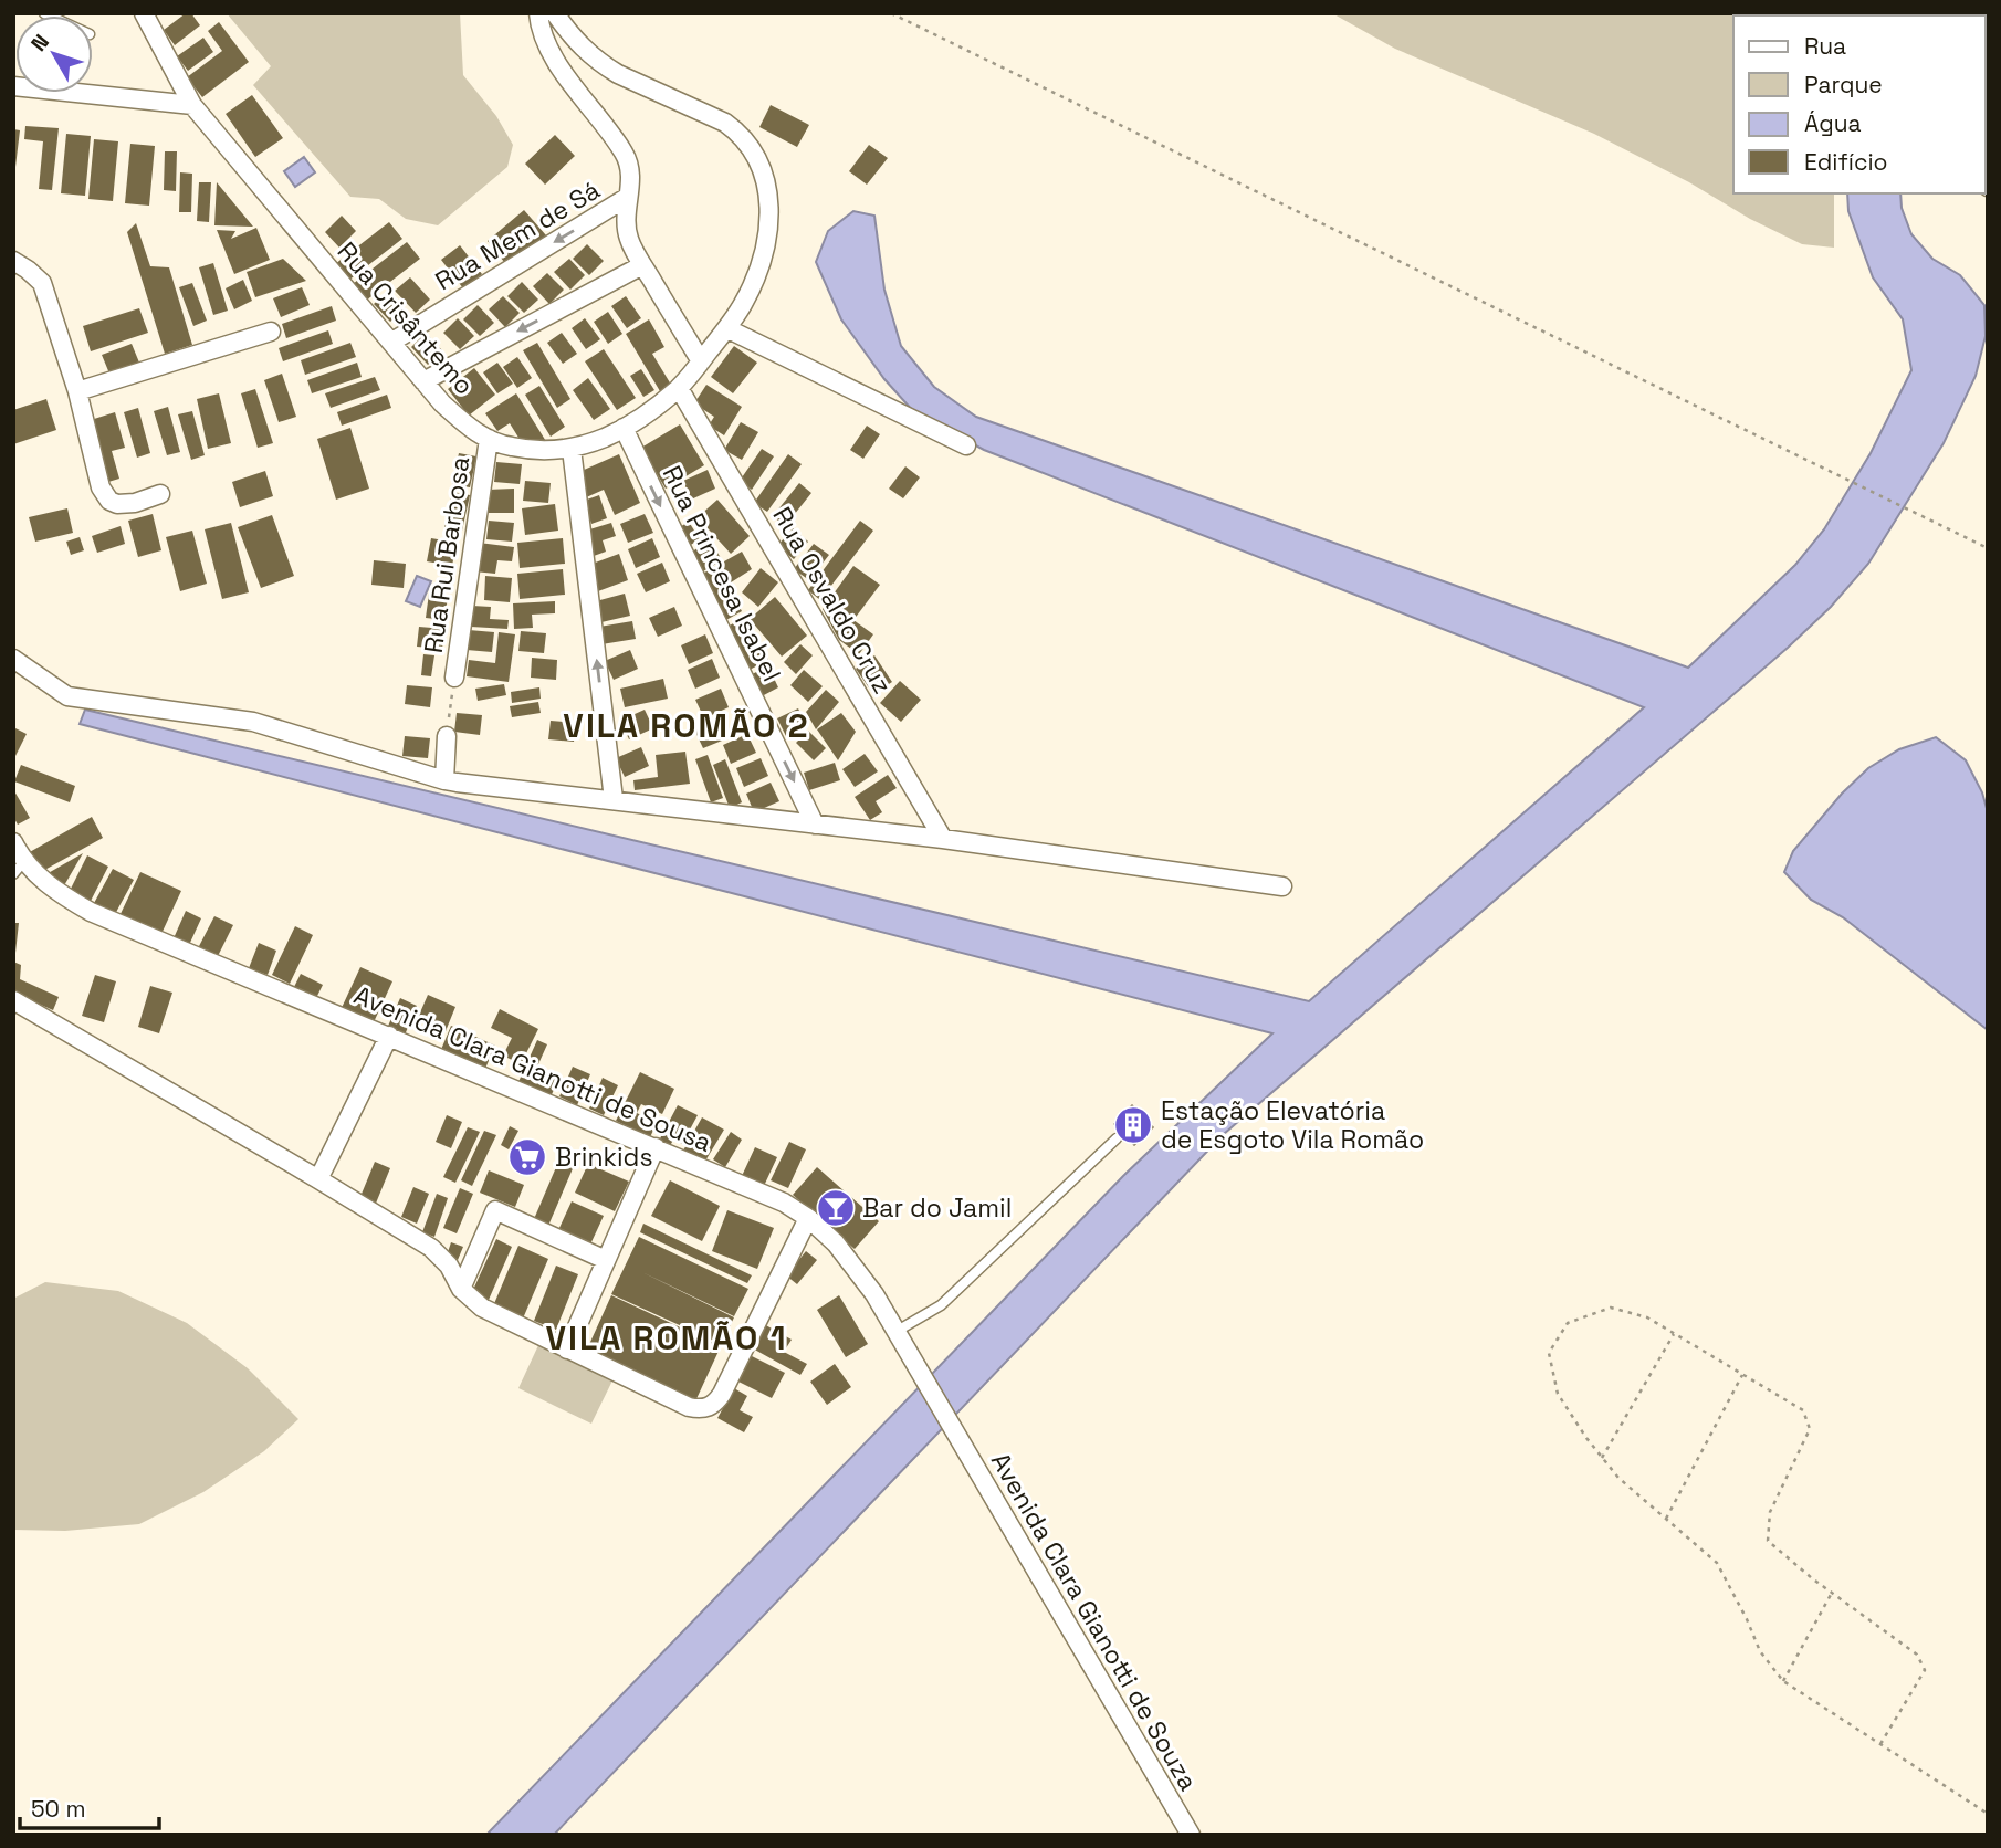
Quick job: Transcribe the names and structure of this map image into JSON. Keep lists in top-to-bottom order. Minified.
{"streets":{"street":["Rua Mem de Sá","Rua Crisântemo","Rua Rui Barbosa","Rua Princesa Isabel","Rua Osvaldo Cruz","Avenida Clara Gianotti de Sousa","Avenida Clara Gianotti de Souza"]},"crossings":[["Rua Mem de Sá","Rua Crisântemo"],["Rua Crisântemo","Rua Rui Barbosa"],["Rua Crisântemo","Rua Princesa Isabel"],["Rua Crisântemo","Rua Osvaldo Cruz"],["Avenida Clara Gianotti de Sousa","Avenida Clara Gianotti de Souza"]],"districts":["VILA ROMÃO 2","VILA ROMÃO 1"],"places":{"building":["Estação Elevatória de Esgoto Vila Romão"],"supermarket":["Brinkids"],"bar":["Bar do Jamil"]},"legend":["Rua","Parque","Água","Edifício"],"scale_bar":"50 m","north":"top left"}
